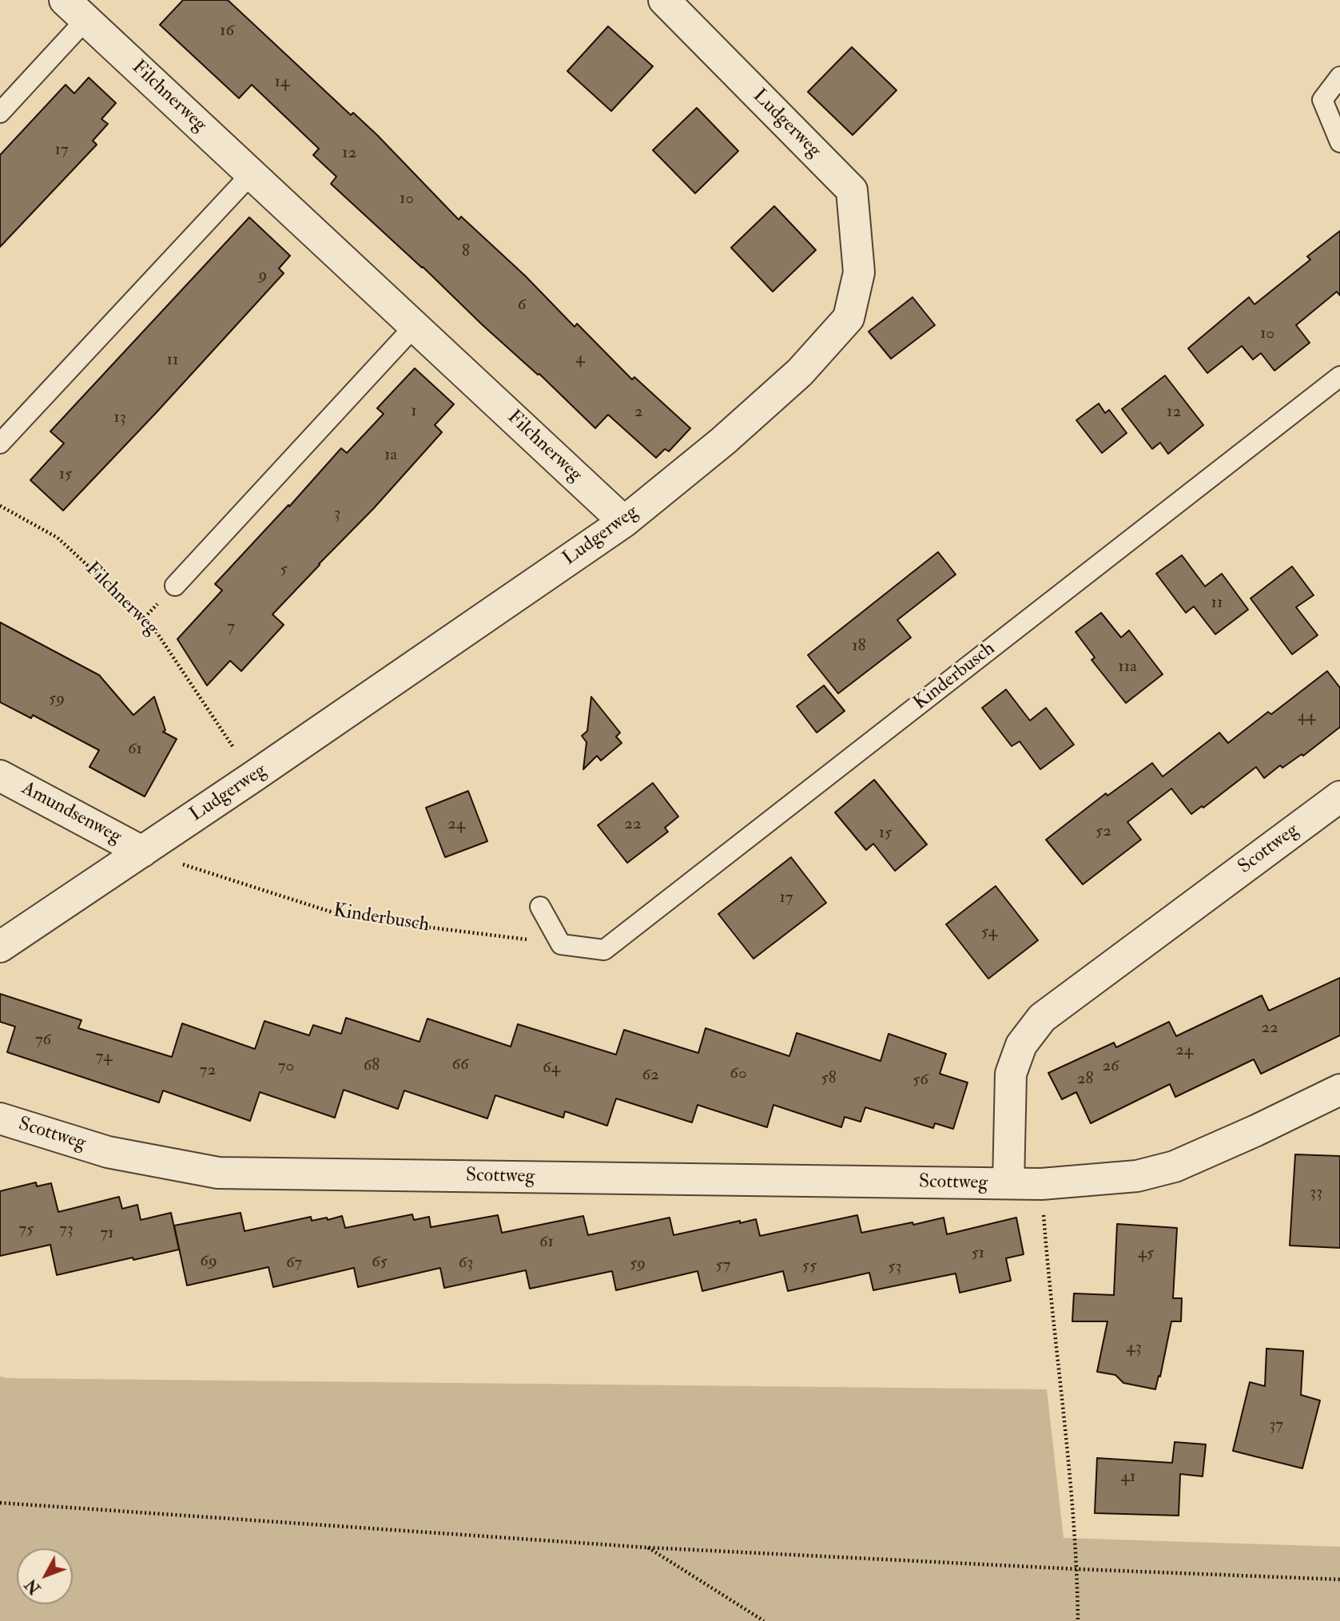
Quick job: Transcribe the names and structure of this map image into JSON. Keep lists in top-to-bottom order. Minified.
{"streets":{"street":["Filchnerweg","Ludgerweg","Amundsenweg","Scottweg"],"lane":["Kinderbusch"]},"crossings":[["Filchnerweg","Ludgerweg"],["Ludgerweg","Kinderbusch"],["Ludgerweg","Amundsenweg"],["Kinderbusch","Amundsenweg"]],"house_numbers":["16","14","17","12","10","8","9","6","10","4","11","1","2","12","13","1a","15","3","5","11","7","18","11a","59","44","61","24","22","52","15","17","54","22","76","24","74","66","68","70","26","64","72","60","62","58","28","56","33","75","73","71","61","51","45","69","65","67","63","59","57","55","53","43","37","41"],"north":"bottom left"}
